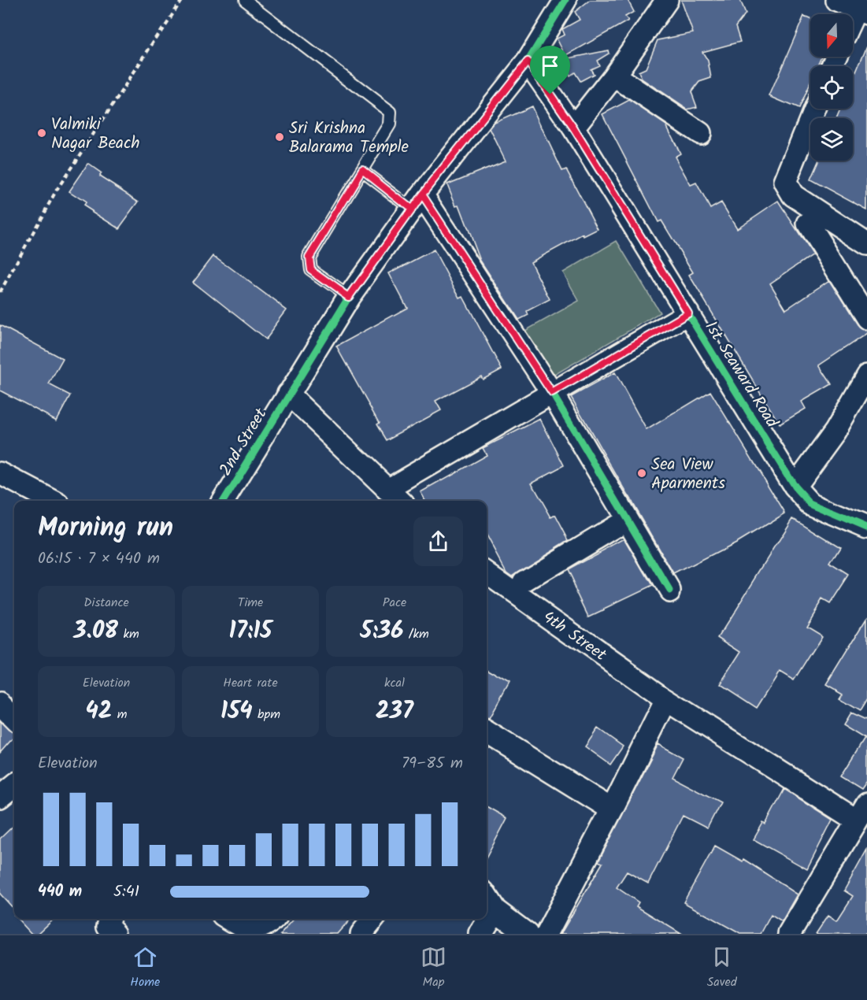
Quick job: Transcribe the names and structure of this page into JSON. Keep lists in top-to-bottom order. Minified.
{"streets":{"street":["1st Seaward Road","2nd Street","4th Street"]},"crossings":[["1st Seaward Road","2nd Street"]],"places":["Valmiki Nagar Beach","Sri Krishna Balarama Temple","Sea View Aparments"],"north":"bottom","page":{"heading":["Morning run","06:15 · 7 × 440 m"],"stats":[["Distance","3.08 km"],["Time","17:15"],["Pace","5:36 /km"],["Elevation","42 m"],["Heart rate","154 bpm"],["kcal","237"]],"chart":["Elevation","79–85 m"],"list":[{"name":"440 m","note":"5:41"}],"tabs":["Home","Map","Saved"]}}
